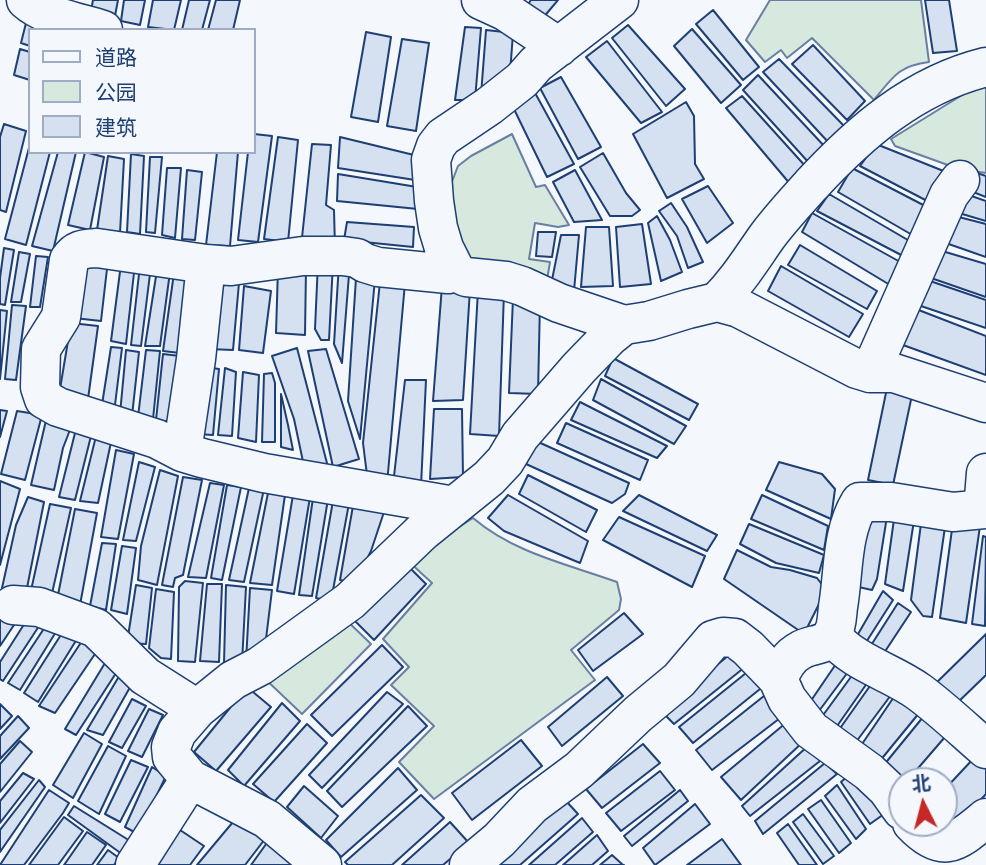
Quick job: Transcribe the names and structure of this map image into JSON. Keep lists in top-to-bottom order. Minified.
{"legend":["道路","公园","建筑"],"north":"top"}
